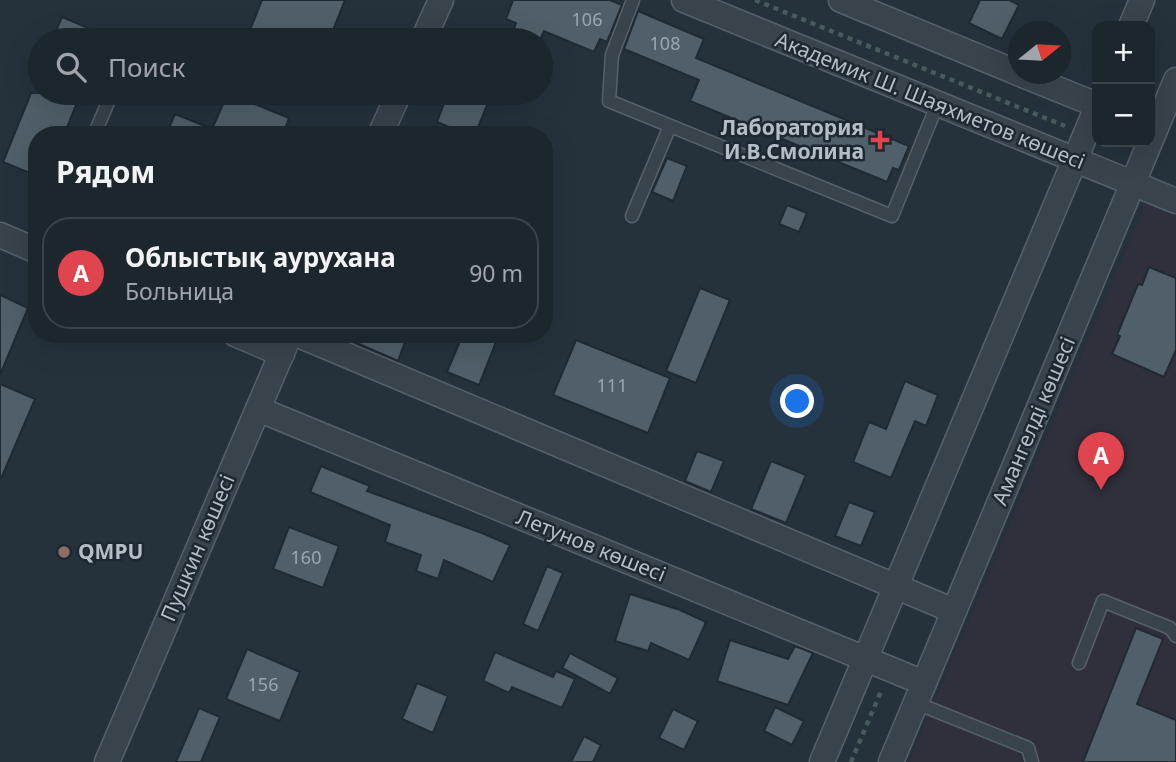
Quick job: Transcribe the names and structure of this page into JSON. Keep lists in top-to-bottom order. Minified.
{"streets":{"street":["Академик Ш. Шаяхметов көшесі","Амангелді көшесі","Летунов көшесі","Пушкин көшесі"]},"crossings":[["Академик Ш. Шаяхметов көшесі","Амангелді көшесі"],["Амангелді көшесі","Летунов көшесі"],["Летунов көшесі","Пушкин көшесі"]],"places":{"health":["Лаборатория И.В.Смолина"],"other":["QMPU"]},"house_numbers":["106","108","111","160","156"],"north":"right","page":{"map_buttons":["+","−"],"search":"Поиск","heading":"Рядом","list":[{"mark":"A","name":"Облыстық аурухана","note":"Больница","value":"90 m"}],"pins":"A"}}
